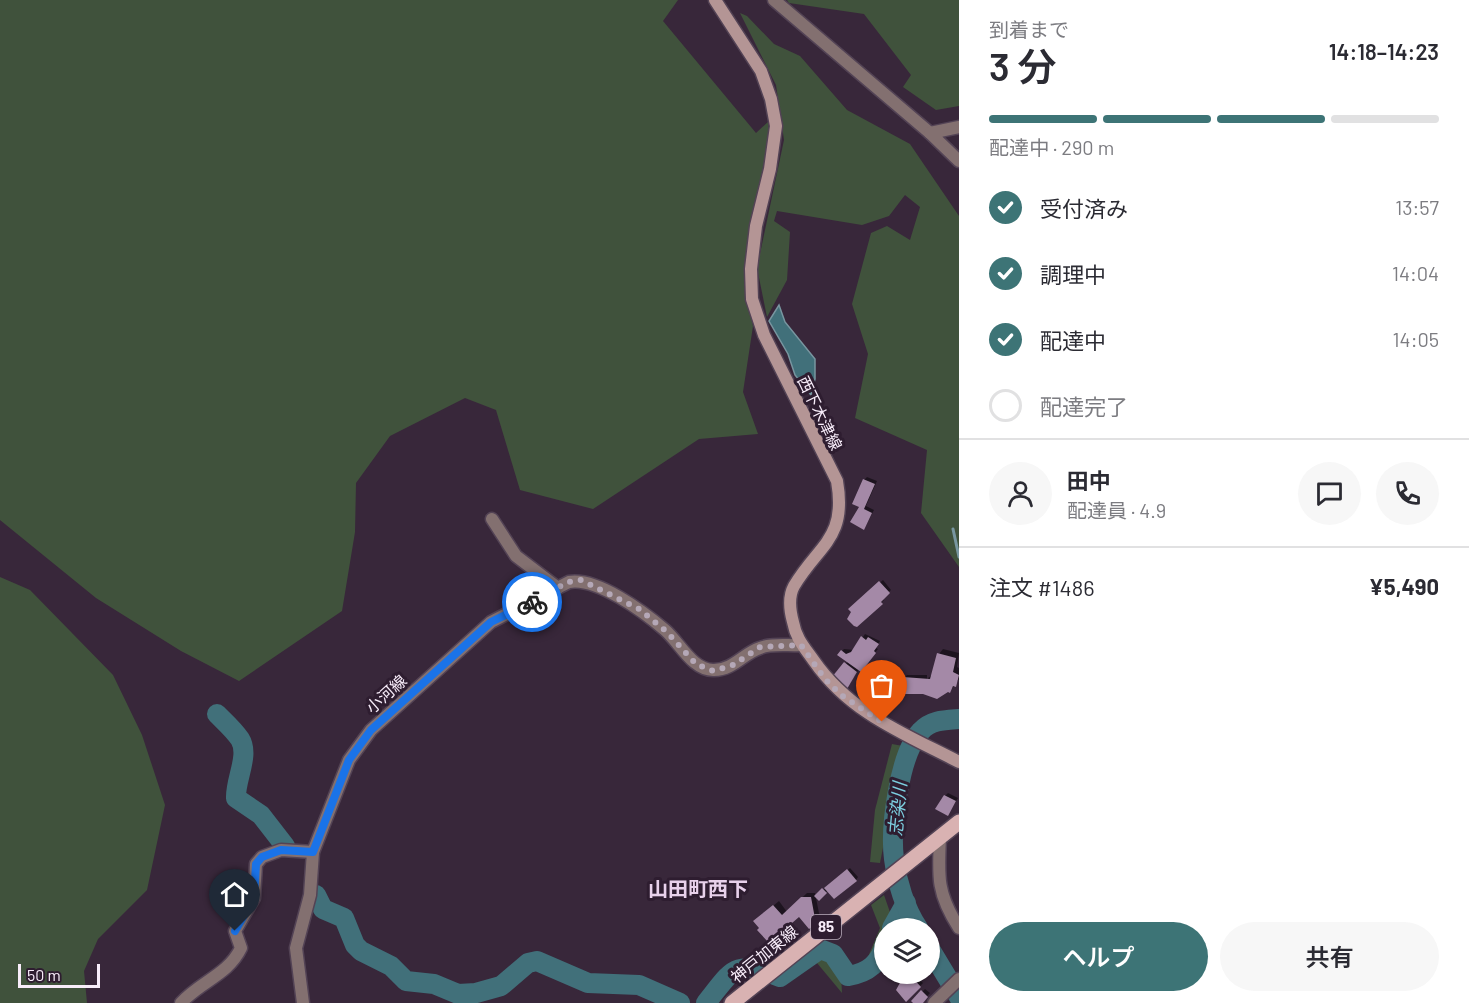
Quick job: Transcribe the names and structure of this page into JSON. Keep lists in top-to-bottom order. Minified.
{"streets":{"main road":["85","神戸加東線"],"street":["西下木津線","小河線"]},"crossings":[["西下木津線","小河線"]],"districts":["山田町西下"],"water":["志染川"],"scale_bar":"50 m","page":{"heading":["3 分","到着まで","14:18–14:23"],"panel":["田中","配達員 · 4.9","注文 #1486","¥5,490"],"bar":"配達中 · 290 m","list":[["受付済み","13:57"],["調理中","14:04"],["配達中","14:05"],"配達完了"],"buttons":["ヘルプ","共有"],"scale":"50 m"}}
